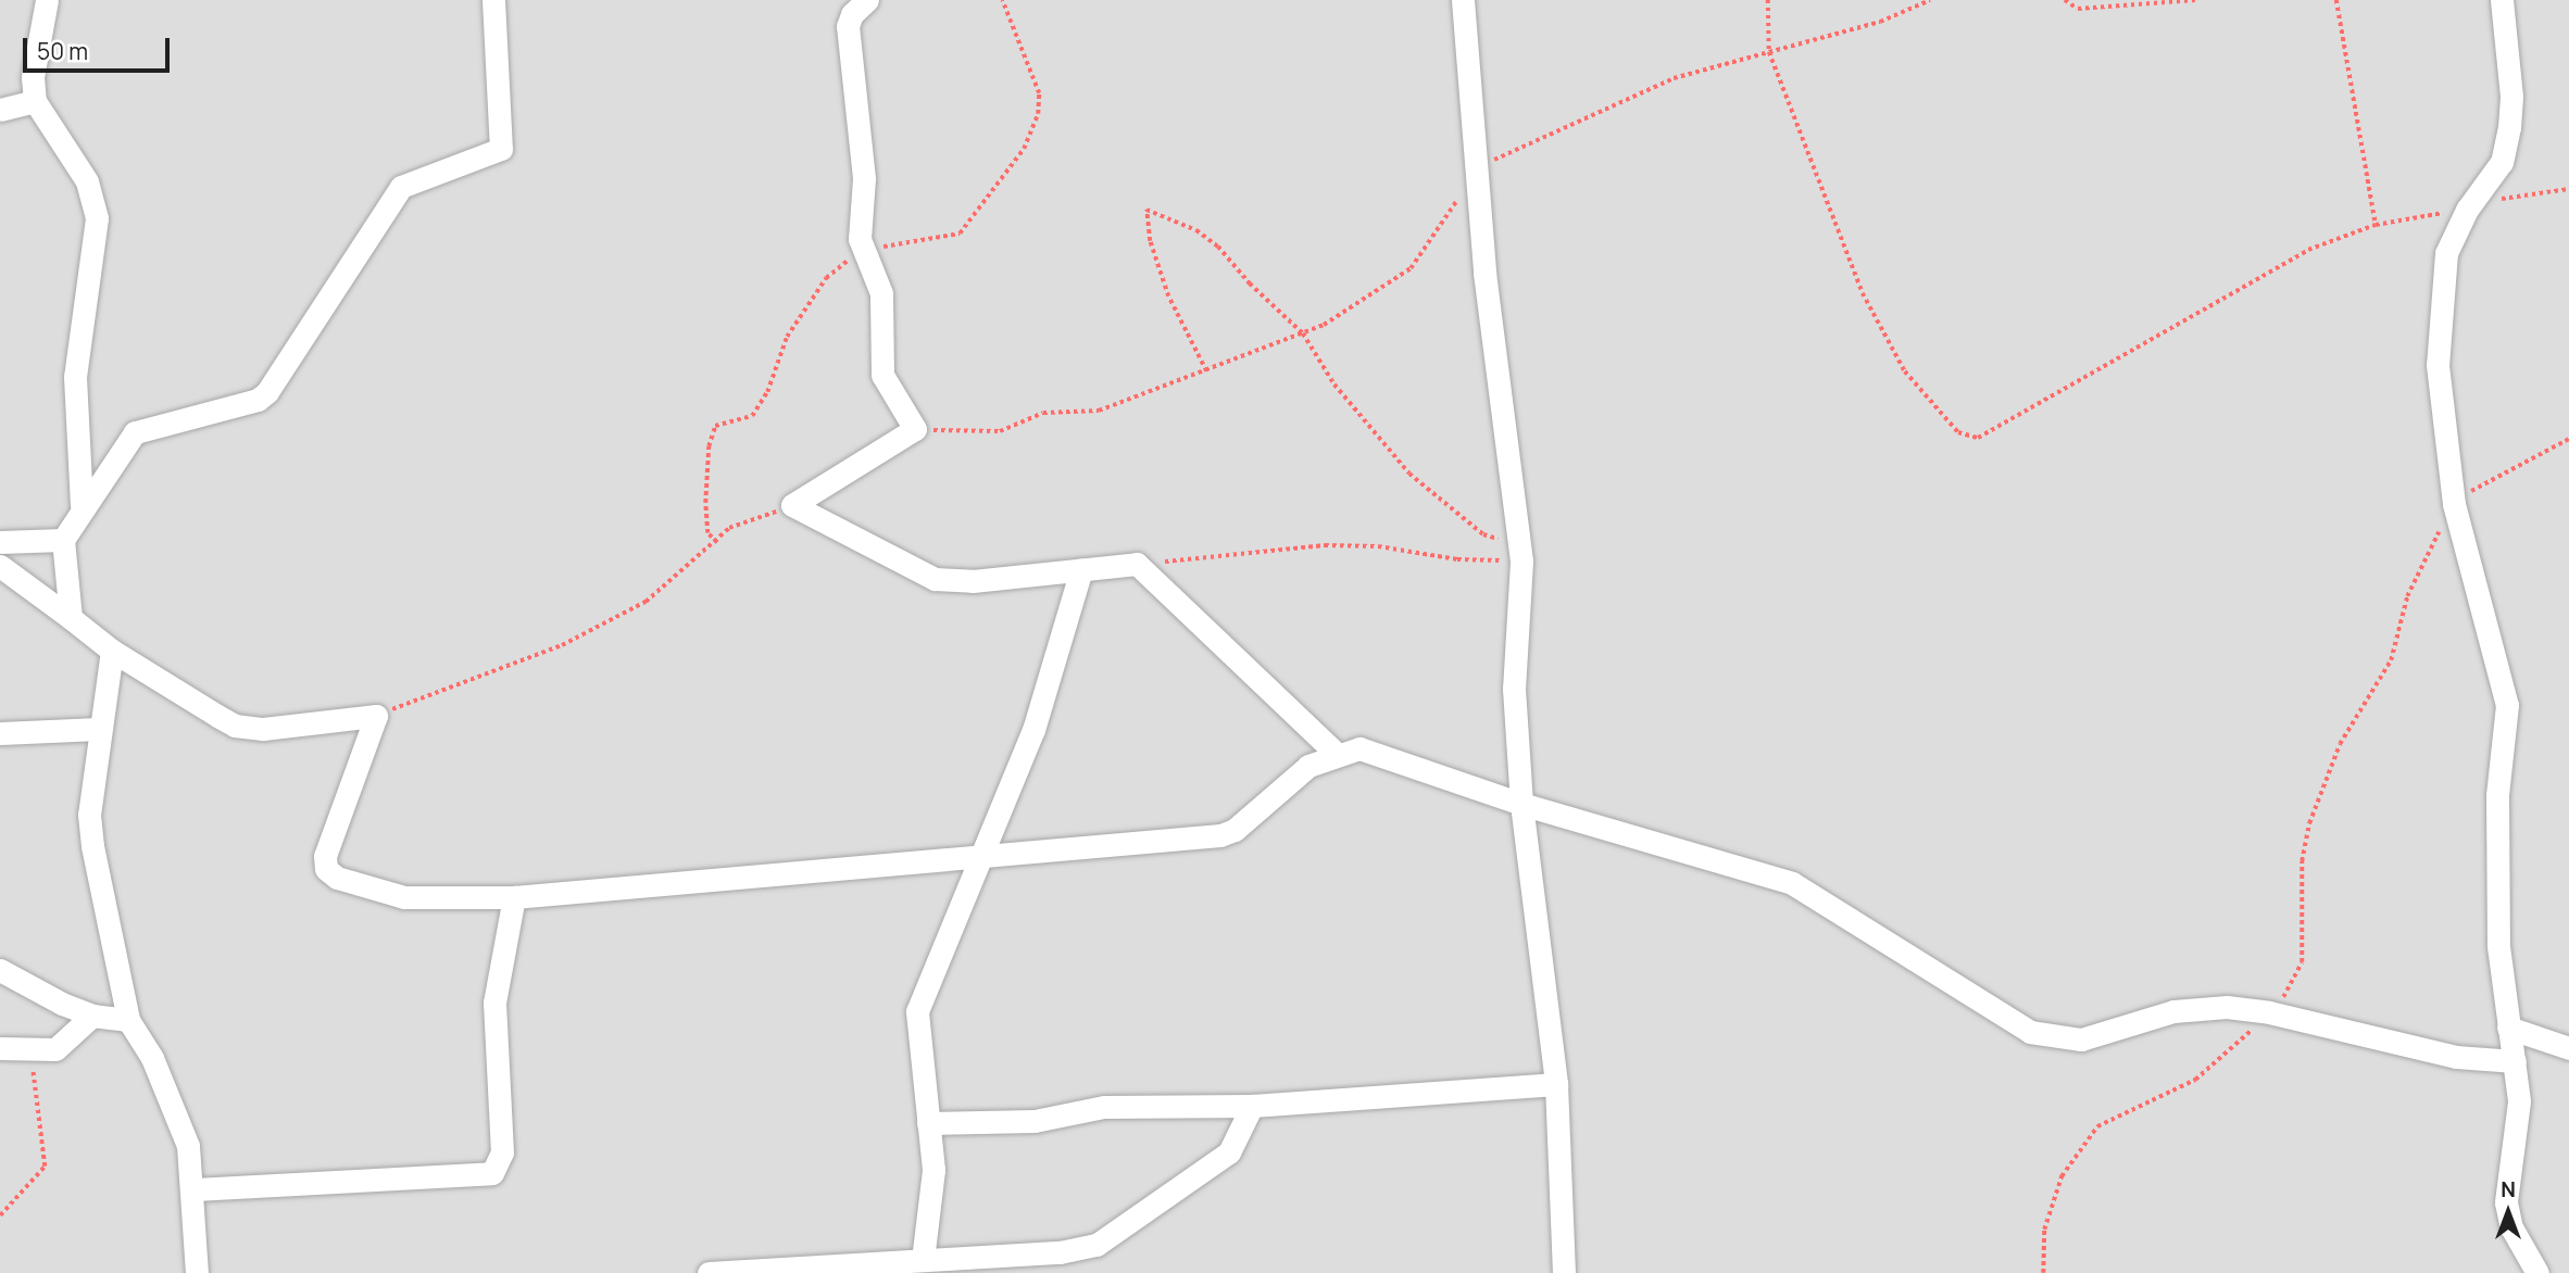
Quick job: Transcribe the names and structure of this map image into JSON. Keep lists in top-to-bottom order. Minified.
{"scale_bar":"50 m","north":"top"}
